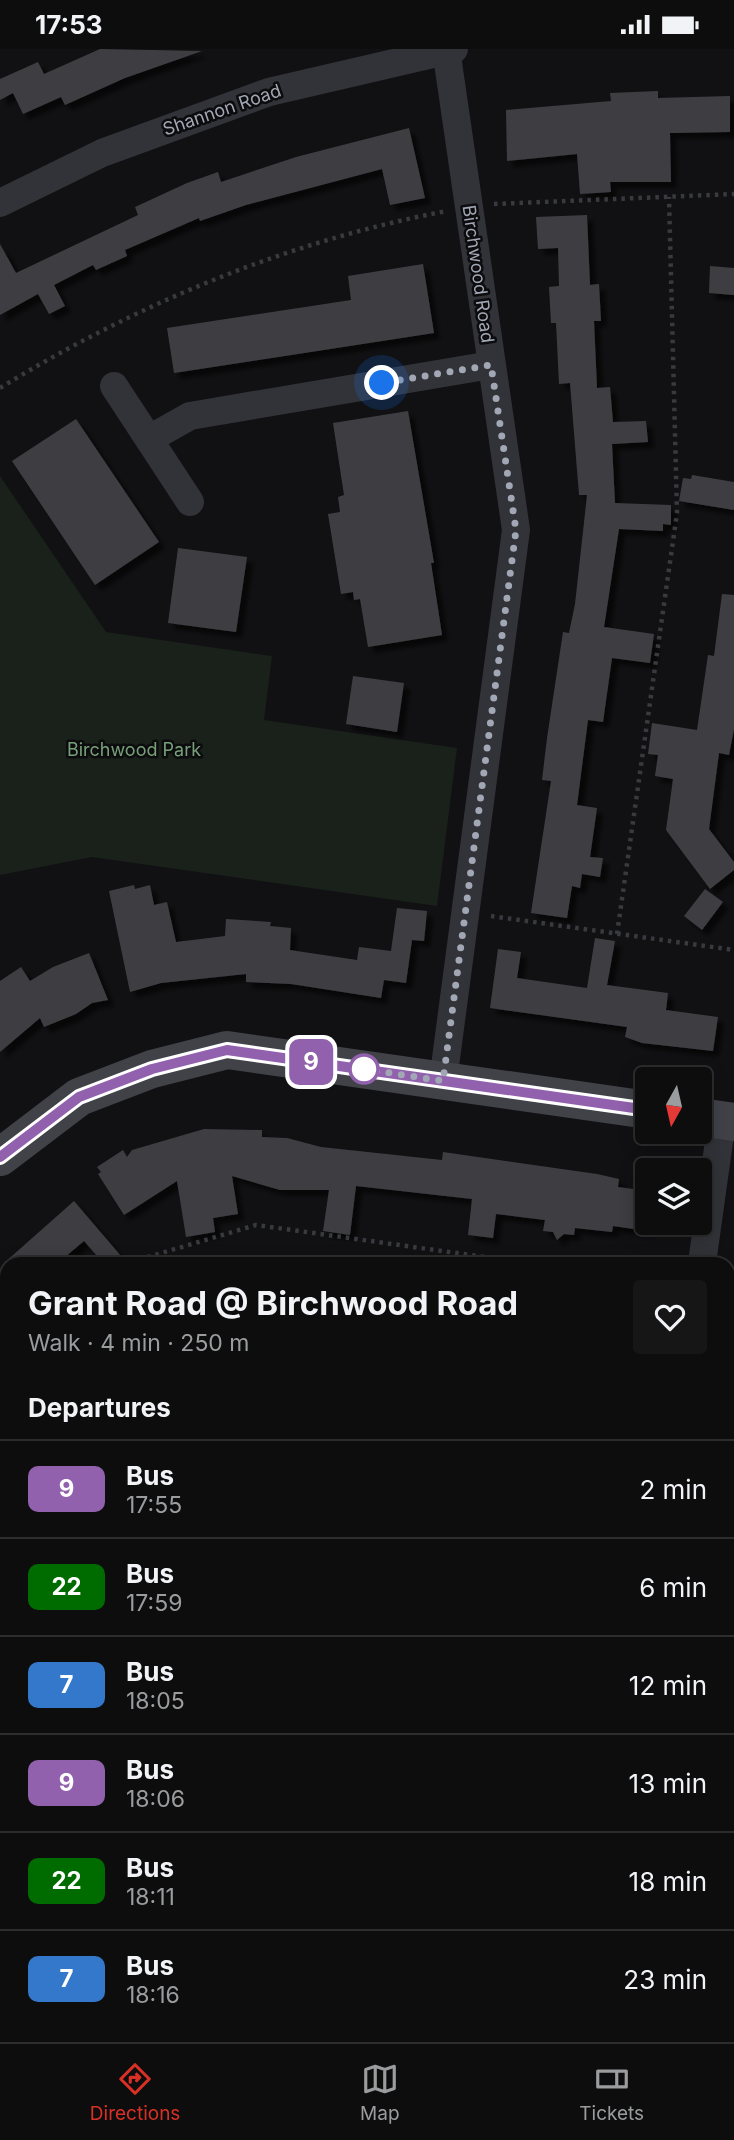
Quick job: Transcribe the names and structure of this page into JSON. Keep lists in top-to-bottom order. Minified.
{"streets":{"street":["Shannon Road","Birchwood Road"]},"crossings":[["Shannon Road","Birchwood Road"]],"parks":["Birchwood Park"],"lines":["bus line 9"],"north":"bottom","page":{"status":"17:53","on_map":"9","heading":[["Grant Road @ Birchwood Road","Walk · 4 min · 250 m"],"Departures"],"list":[{"mark":"9","name":"Bus","note":"17:55","value":"2 min"},{"mark":"22","name":"Bus","note":"17:59","value":"6 min"},{"mark":"7","name":"Bus","note":"18:05","value":"12 min"},{"mark":"9","name":"Bus","note":"18:06","value":"13 min"},{"mark":"22","name":"Bus","note":"18:11","value":"18 min"},{"mark":"7","name":"Bus","note":"18:16","value":"23 min"}],"tabs":["Directions","Map","Tickets"]}}
